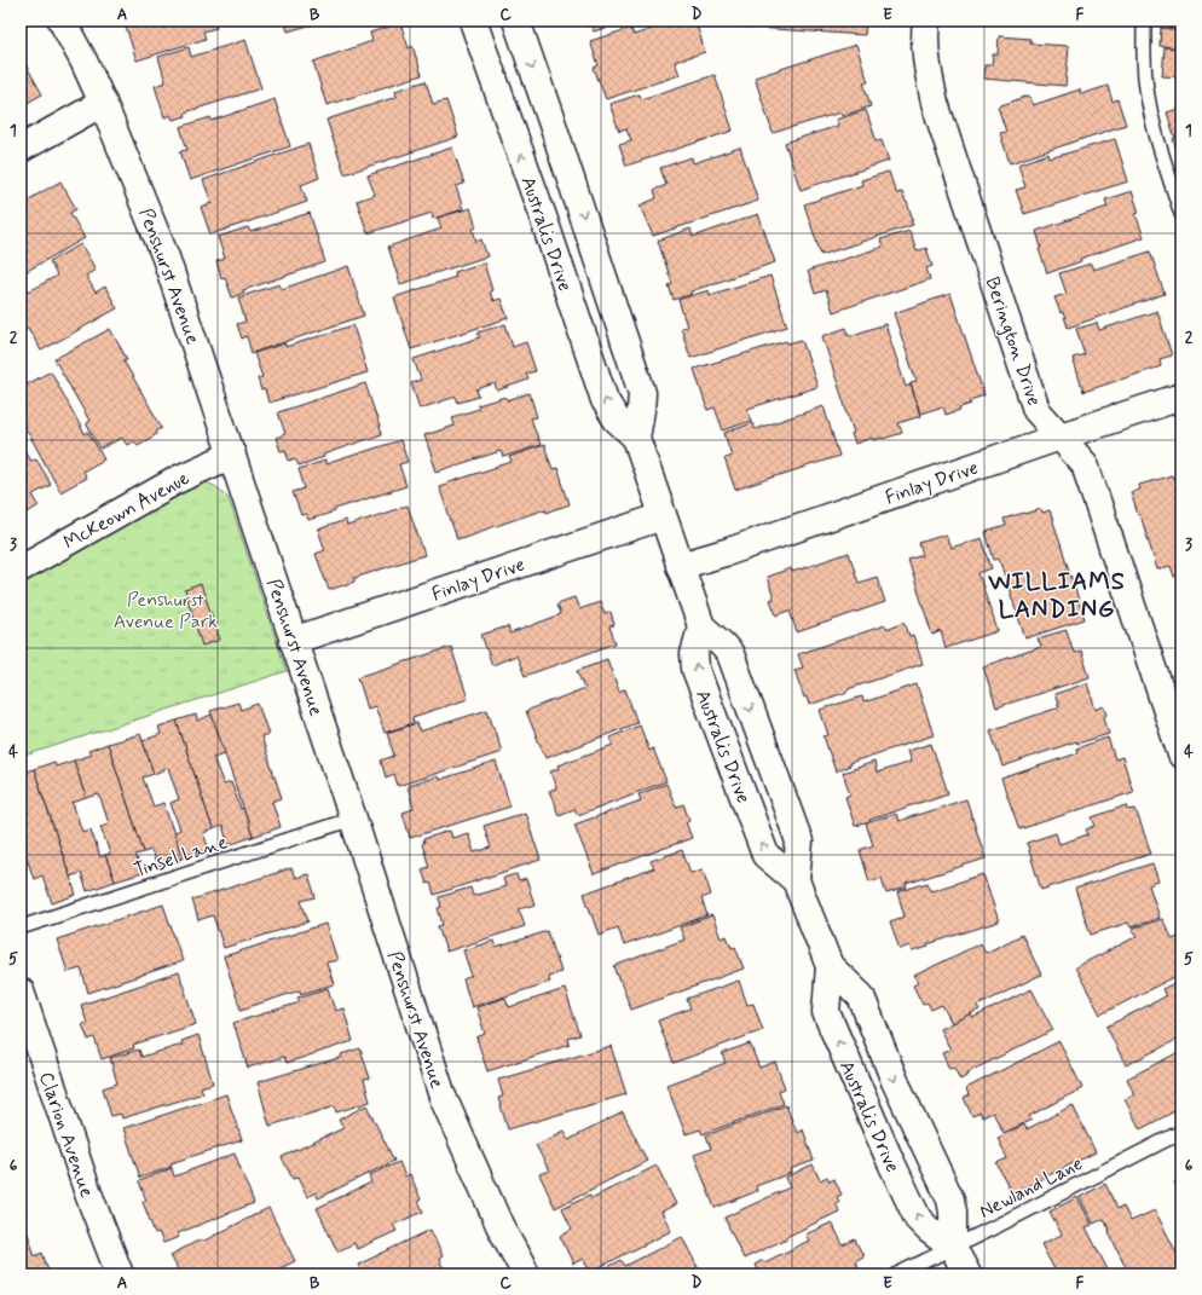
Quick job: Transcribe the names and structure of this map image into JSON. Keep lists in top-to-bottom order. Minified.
{"streets":{"street":["Australis Drive","Penshurst Avenue","Berington Drive","Finlay Drive","McKeown Avenue","Clarion Avenue"],"lane":["Tinsel Lane","Newland Lane"]},"crossings":[["Australis Drive","Finlay Drive"],["Australis Drive","Newland Lane"],["Penshurst Avenue","Finlay Drive"],["Penshurst Avenue","McKeown Avenue"],["Penshurst Avenue","Tinsel Lane"],["Berington Drive","Finlay Drive"]],"districts":["WILLIAMS LANDING"],"parks":["Penshurst Avenue Park"],"grid":{"columns":["A","B","C","D","E","F"],"rows":["1","2","3","4","5","6"]}}
